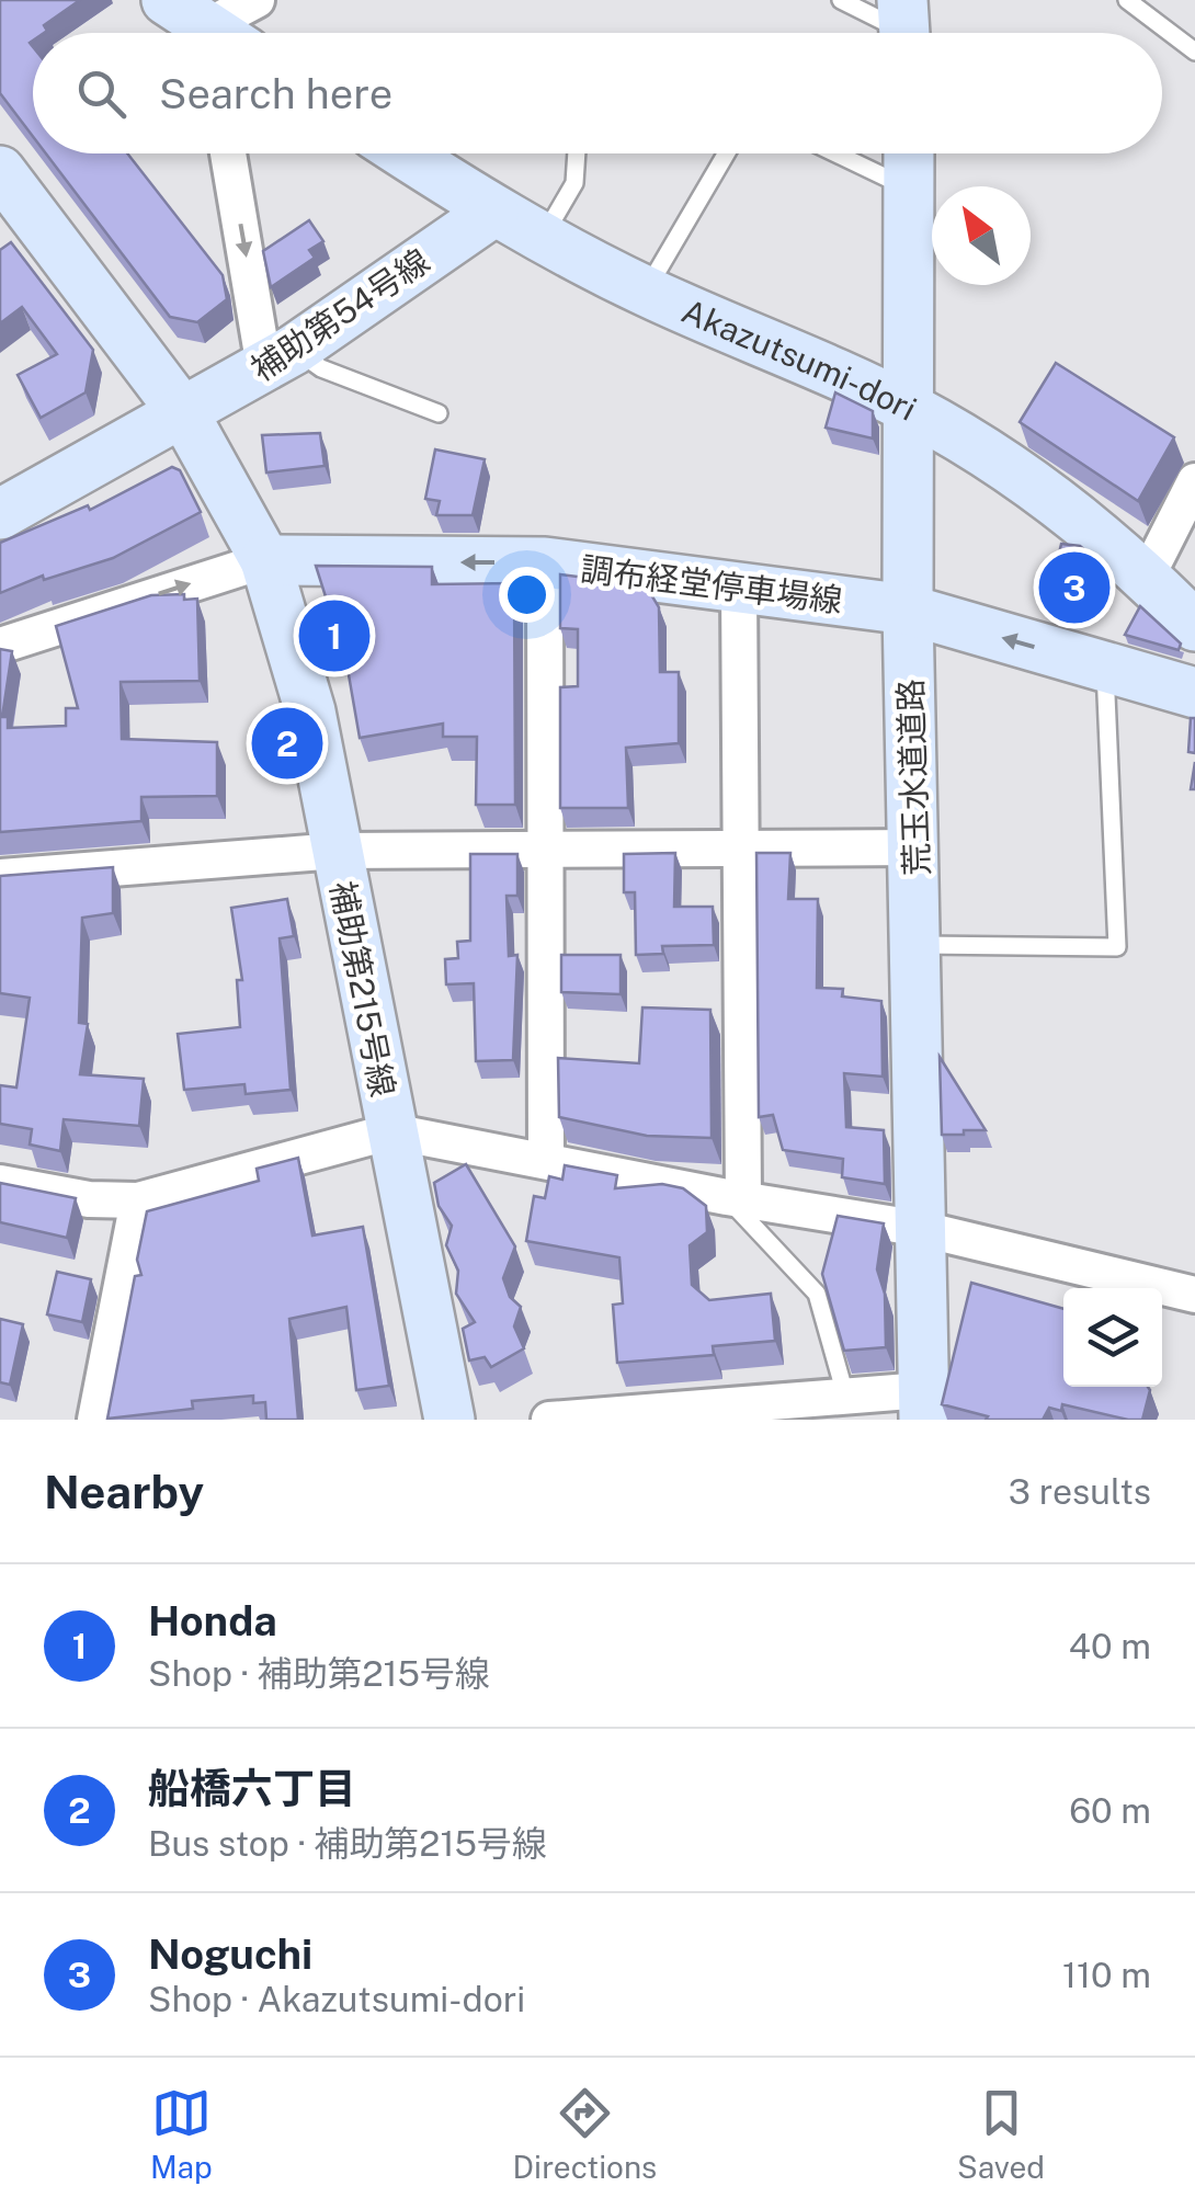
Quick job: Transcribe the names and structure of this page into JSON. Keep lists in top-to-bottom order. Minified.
{"streets":{"main road":["補助第54号線","Akazutsumi-dori","調布経堂停車場線","荒玉水道道路","補助第215号線"]},"crossings":[["補助第54号線","Akazutsumi-dori"],["Akazutsumi-dori","荒玉水道道路"],["調布経堂停車場線","荒玉水道道路"],["調布経堂停車場線","補助第215号線"]],"one_way":["調布経堂停車場線"],"north":"top left","page":{"search":"Search here","pins":["3","1","2"],"heading":["Nearby","3 results"],"list":[{"mark":"1","name":"Honda","note":"Shop · 補助第215号線","value":"40 m"},{"mark":"2","name":"船橋六丁目","note":"Bus stop · 補助第215号線","value":"60 m"},{"mark":"3","name":"Noguchi","note":"Shop · Akazutsumi-dori","value":"110 m"}],"nav":["Map","Directions","Saved"]}}
